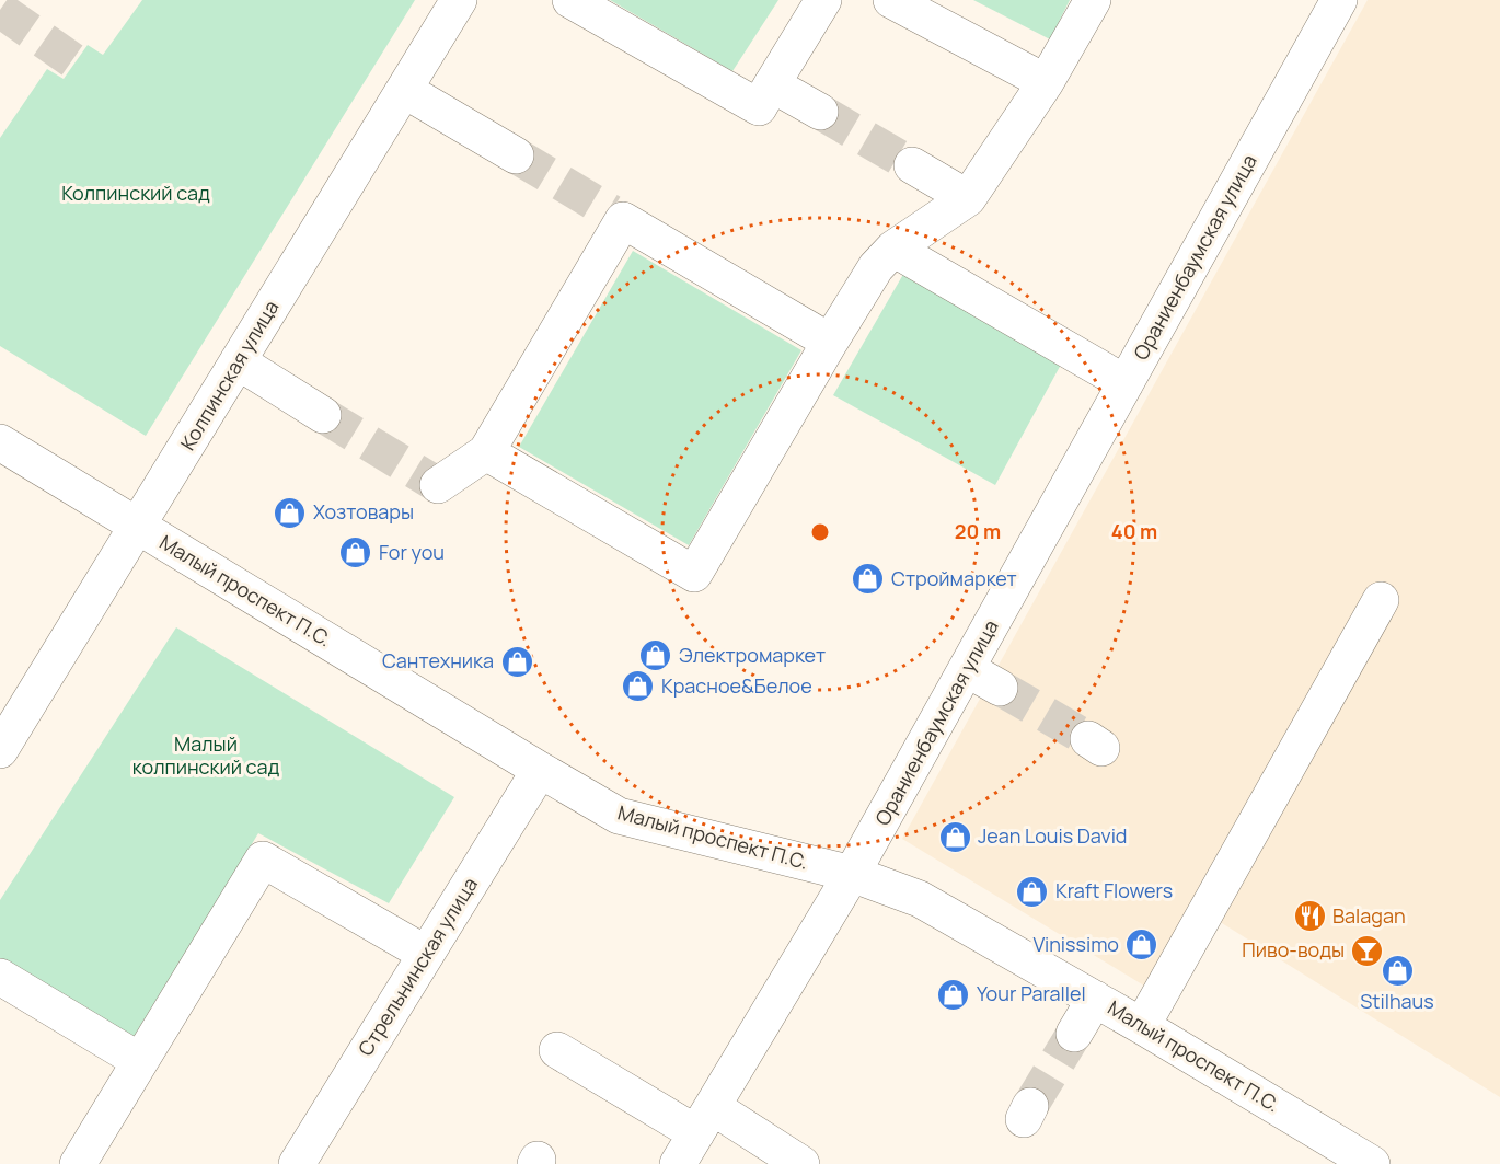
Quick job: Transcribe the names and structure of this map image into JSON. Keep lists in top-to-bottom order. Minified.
{"streets":{"street":["Ораниенбаумская улица","Колпинская улица","Малый проспект П.С.","Стрельнинская улица"]},"crossings":[["Ораниенбаумская улица","Малый проспект П.С."],["Колпинская улица","Малый проспект П.С."],["Малый проспект П.С.","Стрельнинская улица"]],"parks":["Колпинский сад","Малый колпинский сад"],"places":{"shop":["Хозтовары","For you","Строймаркет","Электромаркет","Сантехника","Красное&Белое","Jean Louis David","Kraft Flowers","Vinissimo","Stilhaus","Your Parallel"],"restaurant":["Balagan"],"bar":["Пиво-воды"]},"rings":["20 m","40 m"]}
